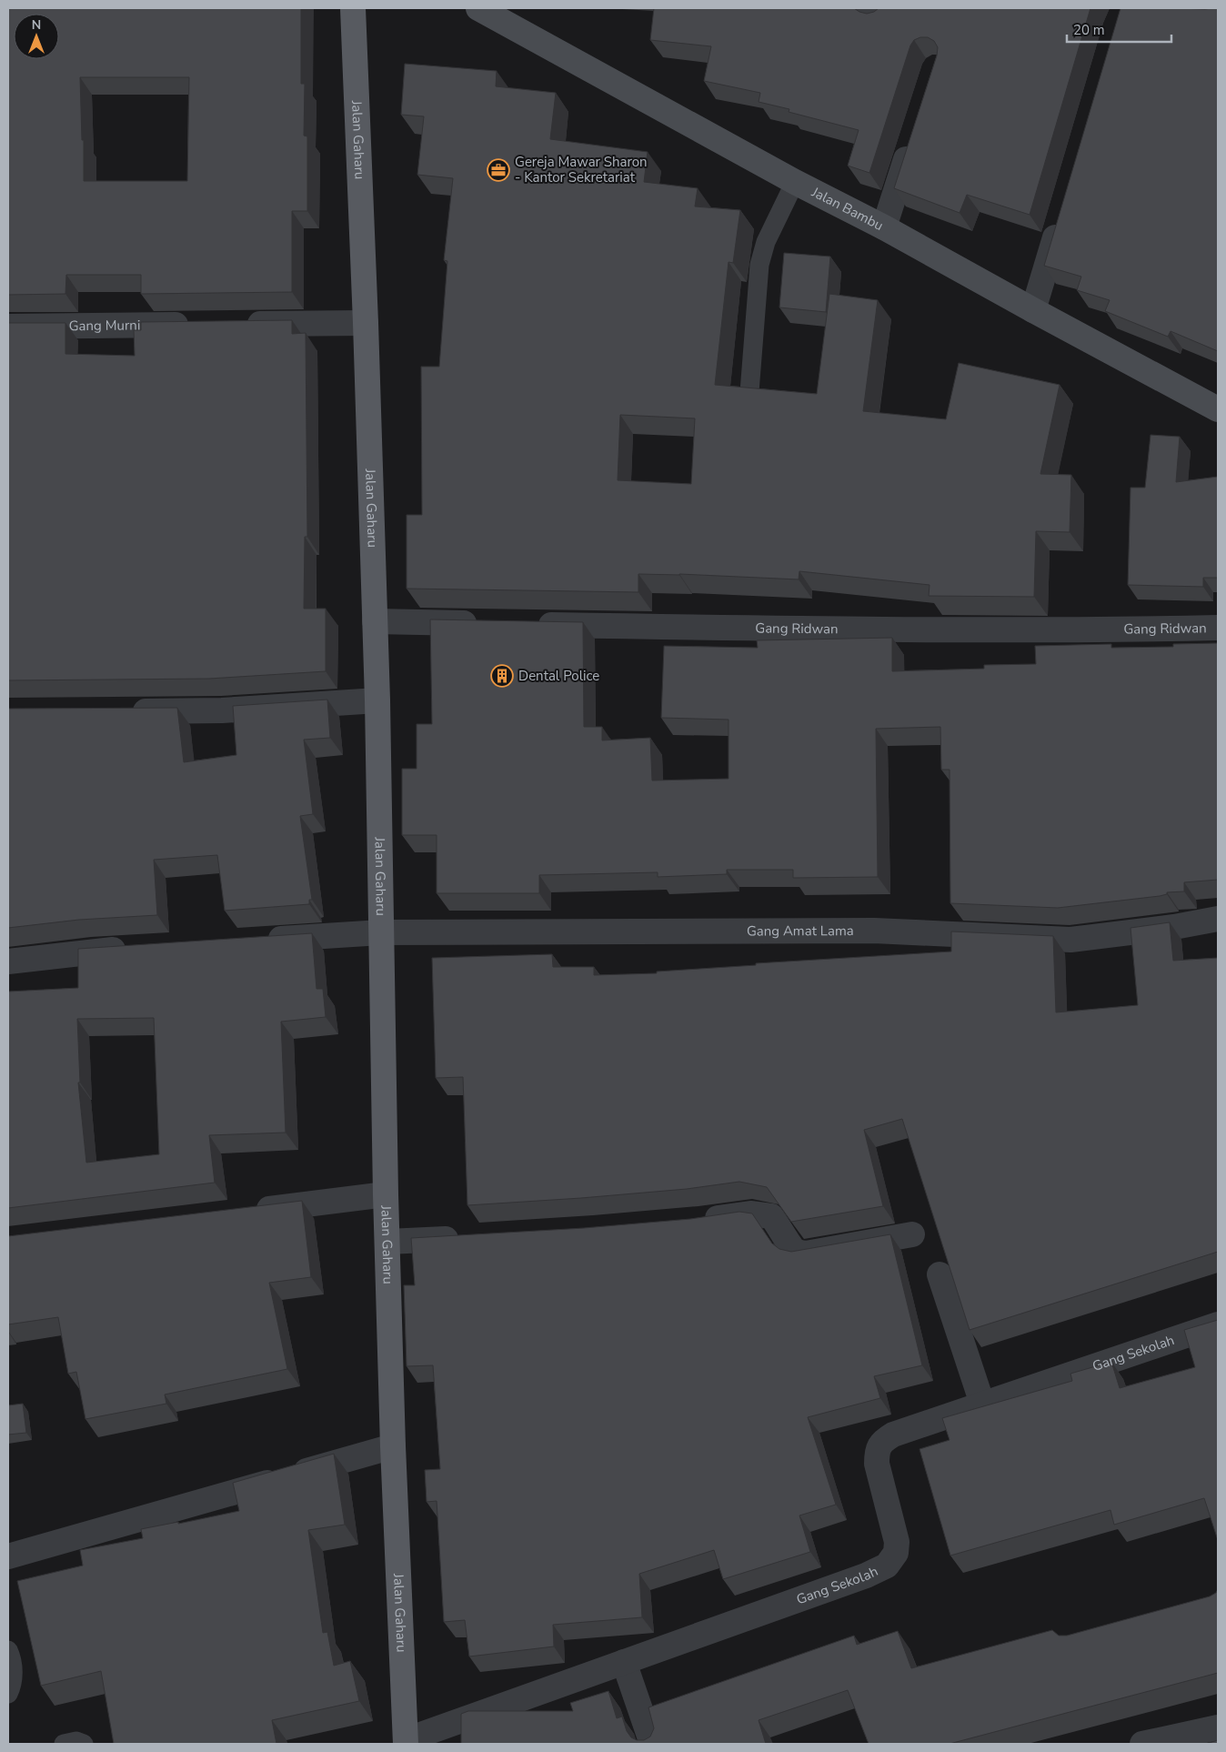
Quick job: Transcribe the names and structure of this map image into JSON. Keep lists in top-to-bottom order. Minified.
{"streets":{"main road":["Jalan Gaharu"],"street":["Jalan Bambu","Gang Murni","Gang Ridwan","Gang Amat Lama","Gang Sekolah"]},"crossings":[["Jalan Gaharu","Gang Amat Lama"],["Jalan Gaharu","Gang Sekolah"]],"places":{"office":["Gereja Mawar Sharon - Kantor Sekretariat"],"building":["Dental Police"]},"scale_bar":"20 m","north":"top"}
